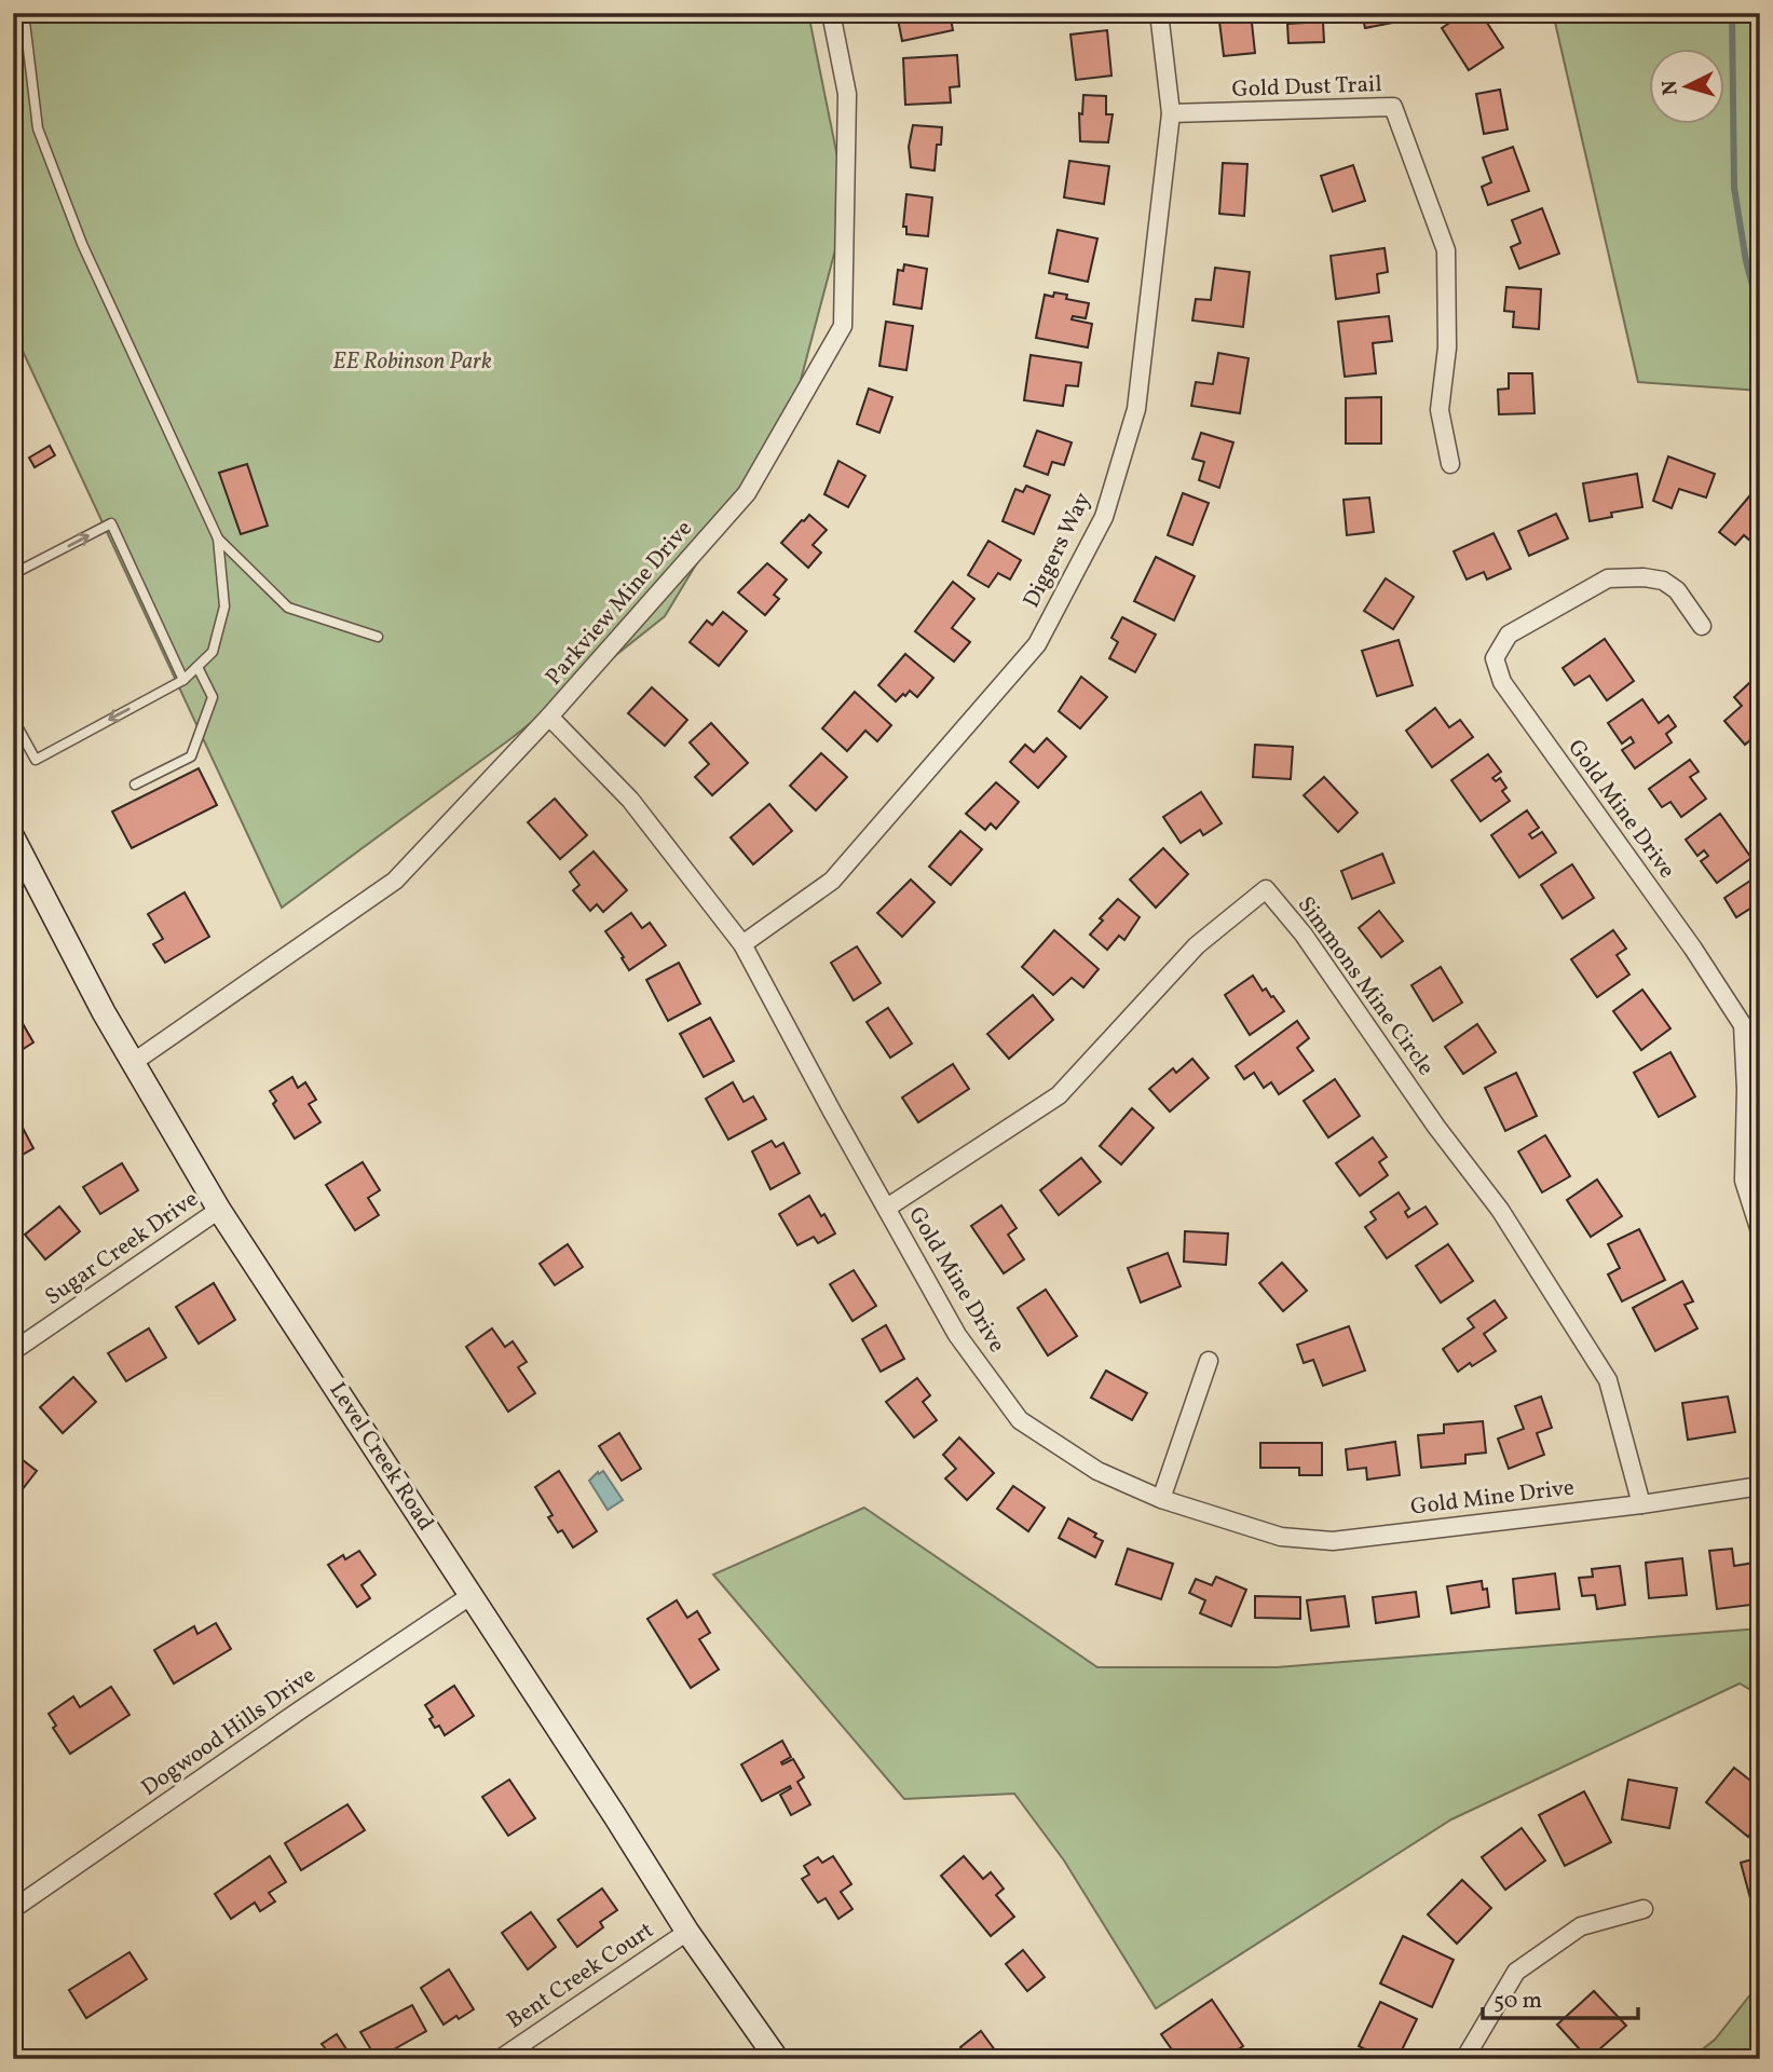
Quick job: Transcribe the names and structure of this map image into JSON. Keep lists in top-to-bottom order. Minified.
{"streets":{"street":["Gold Dust Trail","Diggers Way","Parkview Mine Drive","Gold Mine Drive","Simmons Mine Circle","Sugar Creek Drive","Level Creek Road","Dogwood Hills Drive","Bent Creek Court"]},"crossings":[["Gold Dust Trail","Diggers Way"],["Diggers Way","Gold Mine Drive"],["Parkview Mine Drive","Gold Mine Drive"],["Parkview Mine Drive","Level Creek Road"],["Gold Mine Drive","Simmons Mine Circle"],["Sugar Creek Drive","Level Creek Road"],["Level Creek Road","Dogwood Hills Drive"],["Level Creek Road","Bent Creek Court"]],"parks":["EE Robinson Park"],"scale_bar":"50 m","north":"left"}
